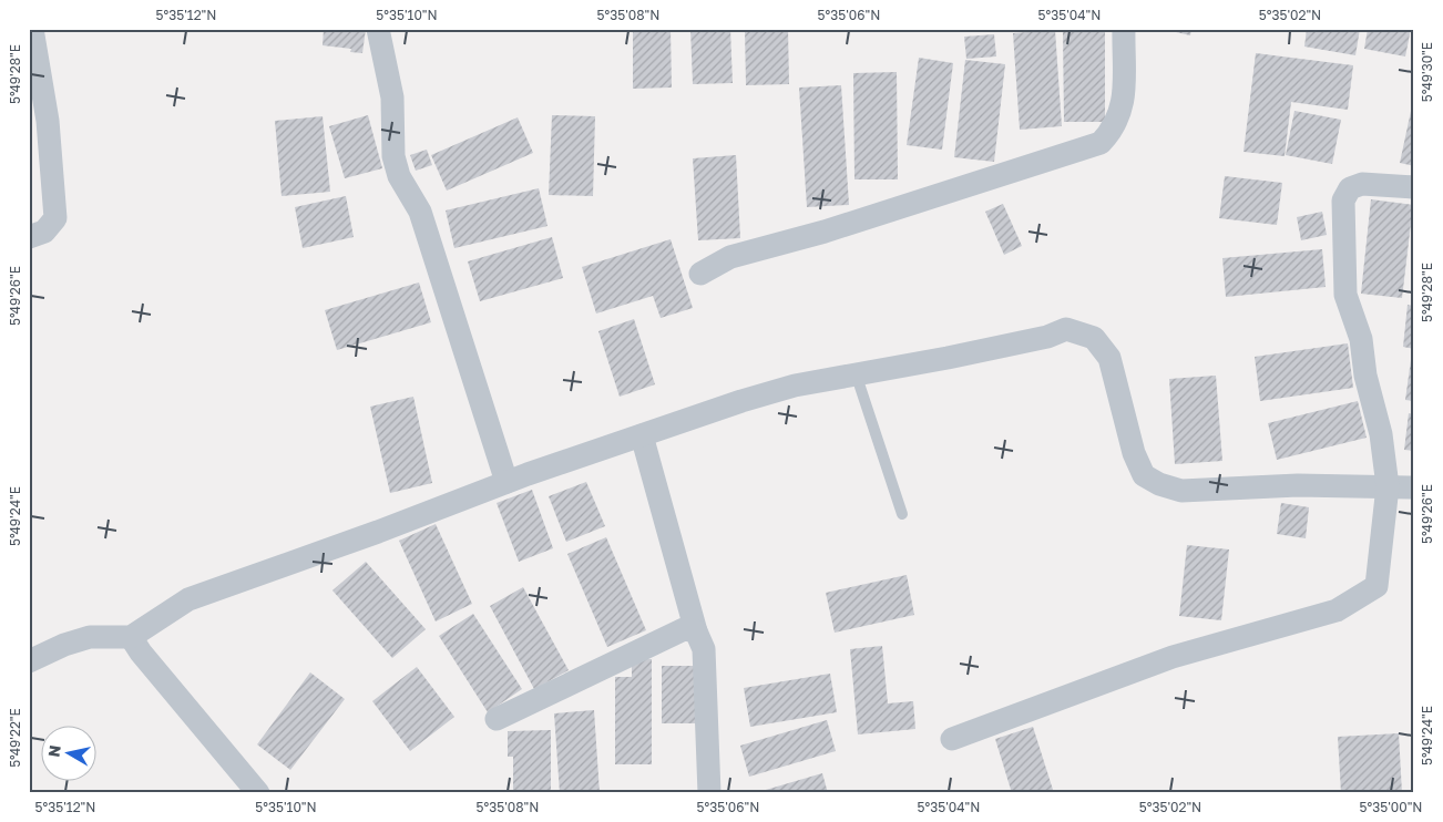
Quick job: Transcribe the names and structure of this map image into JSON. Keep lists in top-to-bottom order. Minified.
{"north":"left","coordinates":["5°35'12\"N","5°35'10\"N","5°35'08\"N","5°35'06\"N","5°35'04\"N","5°35'02\"N","5°49'30\"E","5°49'28\"E","5°49'26\"E","5°49'24\"E","5°49'22\"E","5°35'00\"N"]}
